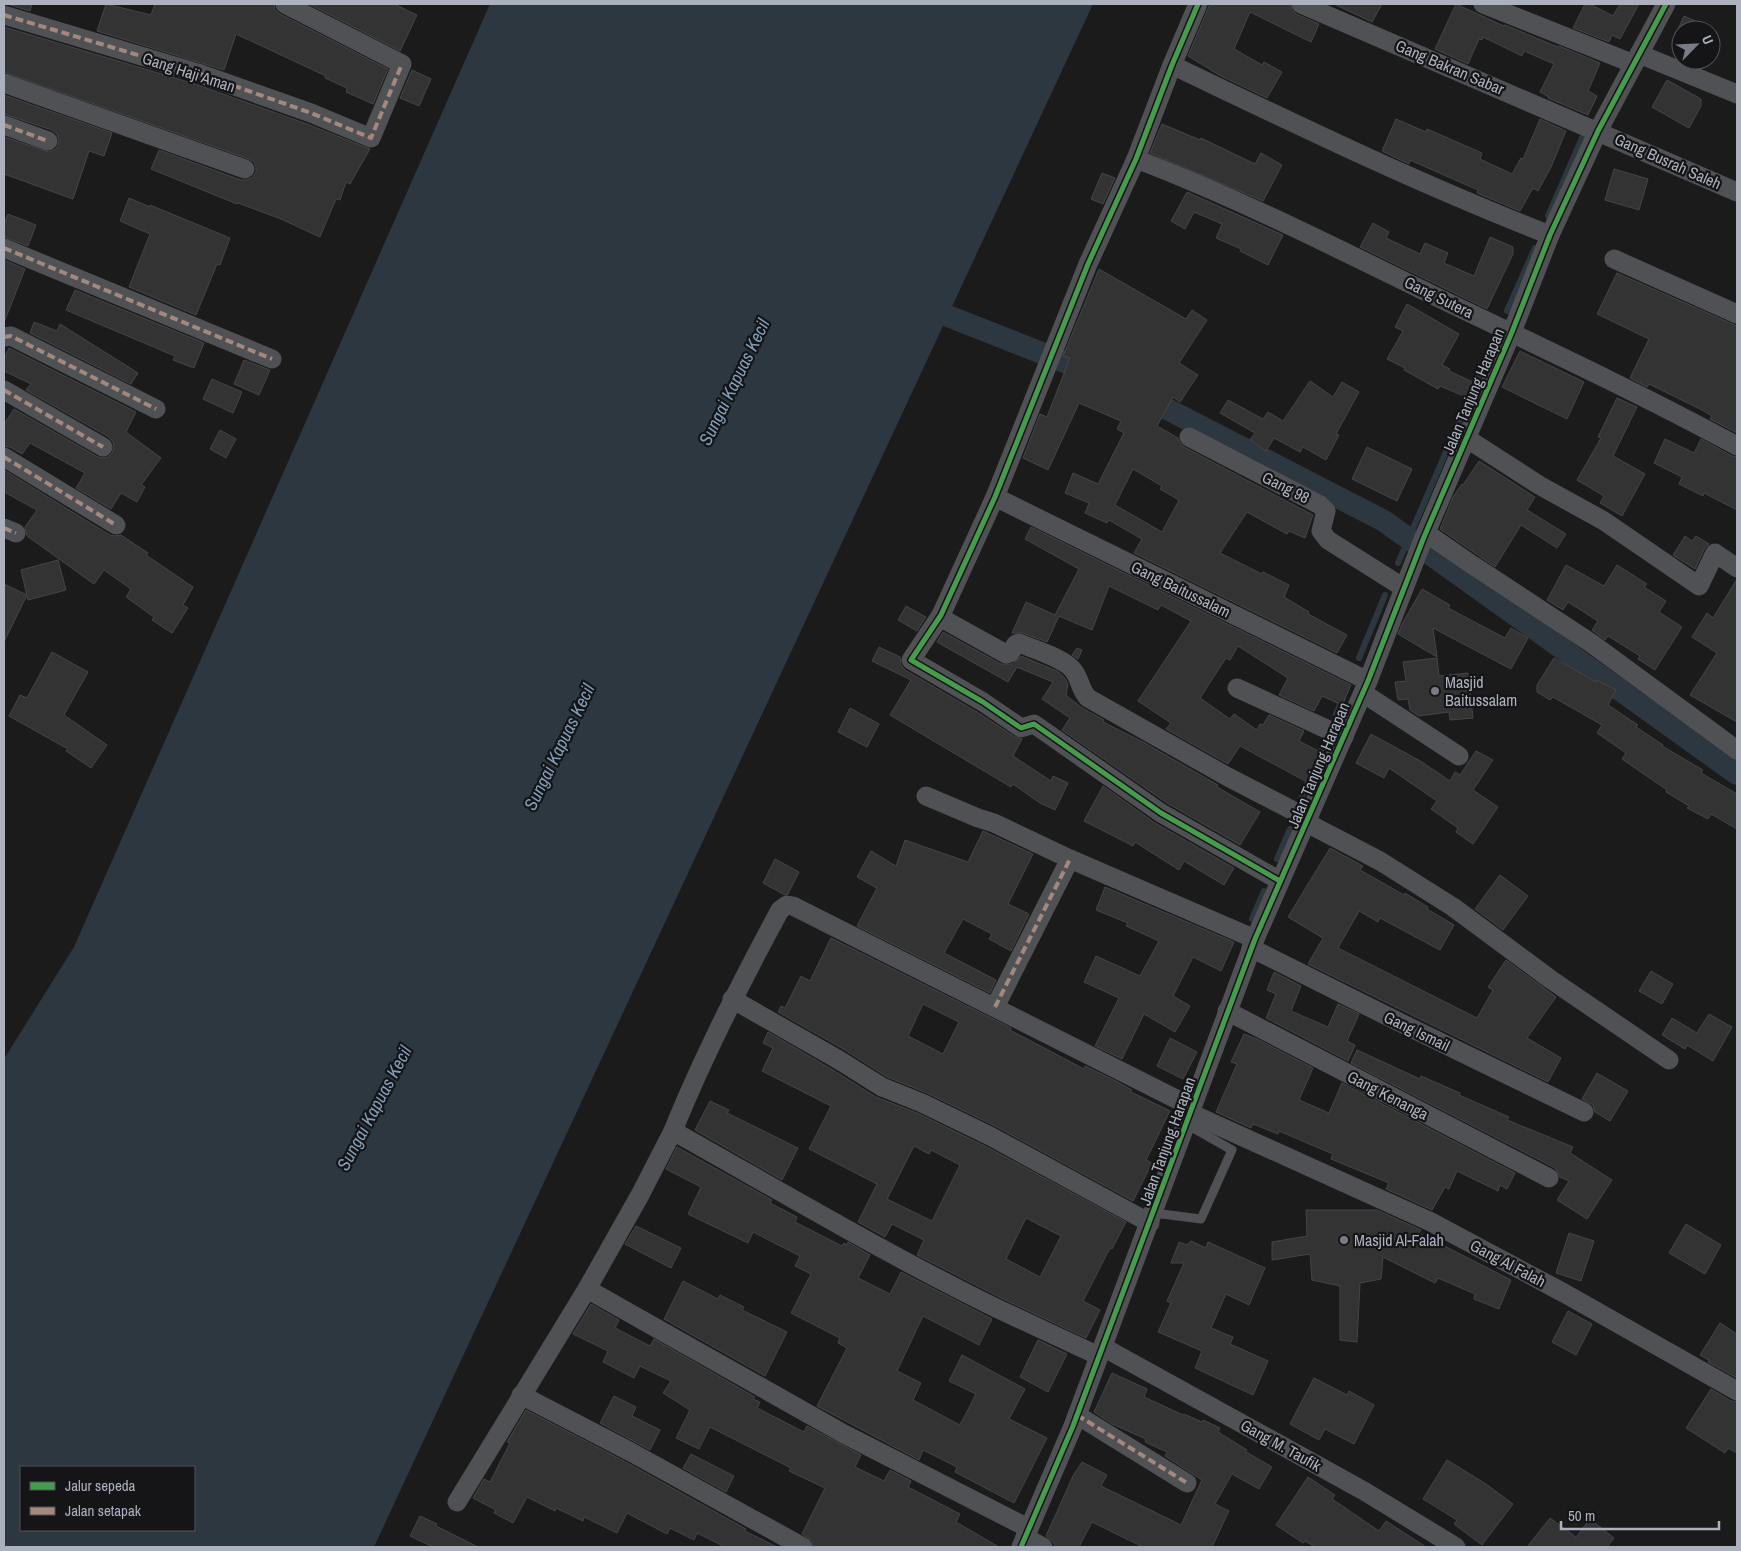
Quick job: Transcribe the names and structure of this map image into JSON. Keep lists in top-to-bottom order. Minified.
{"streets":{"street":["Gang Bakran Sabar","Gang Haji Aman","Gang Busrah Saleh","Gang Sutera","Jalan Tanjung Harapan","Gang 98","Gang Baitussalam","Gang Ismail","Gang Kenanga","Gang Al Falah","Gang M. Taufik"]},"crossings":[["Gang Bakran Sabar","Gang Busrah Saleh"],["Gang Bakran Sabar","Jalan Tanjung Harapan"],["Gang Busrah Saleh","Jalan Tanjung Harapan"],["Gang Sutera","Jalan Tanjung Harapan"],["Jalan Tanjung Harapan","Gang 98"],["Jalan Tanjung Harapan","Gang Baitussalam"],["Jalan Tanjung Harapan","Gang Ismail"],["Jalan Tanjung Harapan","Gang Kenanga"],["Jalan Tanjung Harapan","Gang Al Falah"],["Jalan Tanjung Harapan","Gang M. Taufik"]],"water":["Sungai Kapuas Kecil"],"places":["Masjid Baitussalam","Masjid Al-Falah"],"legend":["Jalur sepeda","Jalan setapak"],"scale_bar":"50 m","north":"top right"}
